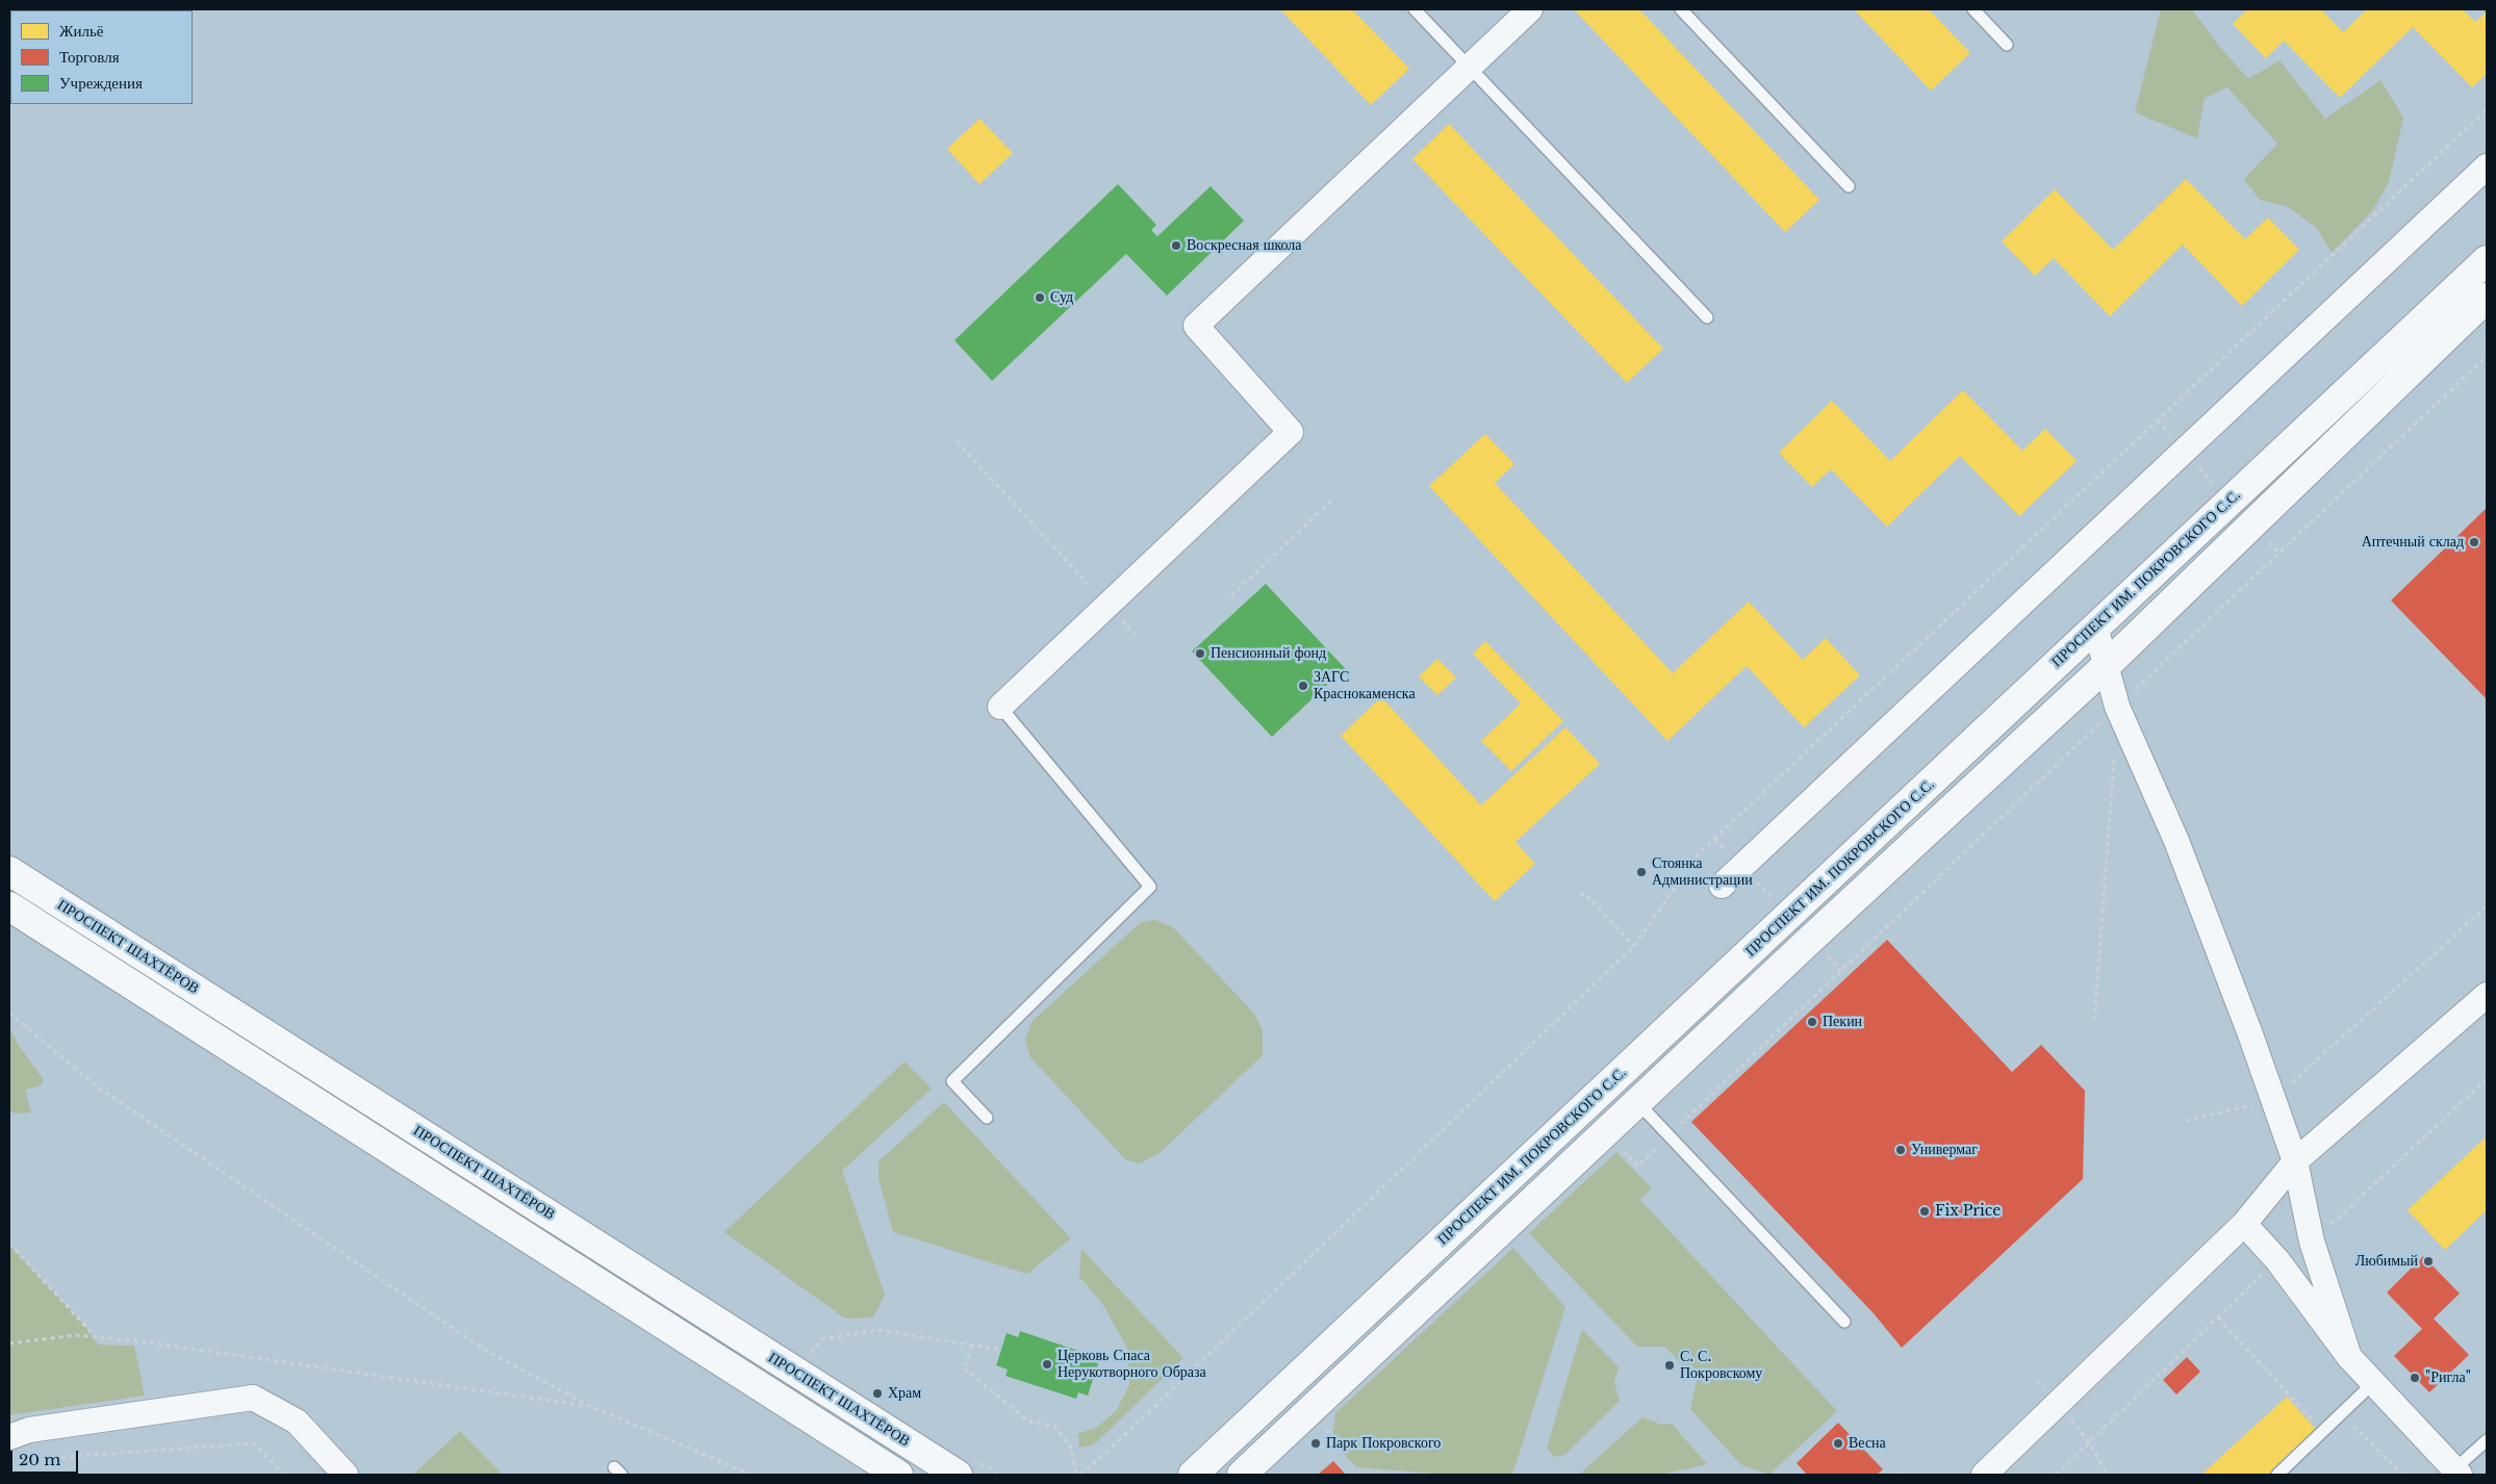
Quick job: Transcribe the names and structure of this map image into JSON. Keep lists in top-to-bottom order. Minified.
{"streets":{"main road":["ПРОСПЕКТ ИМ. ПОКРОВСКОГО С.С.","ПРОСПЕКТ ШАХТЁРОВ"]},"places":["Воскресная школа","Суд","Аптечный склад","Пенсионный фонд","ЗАГС Краснокаменска","Стоянка Администрации","Пекин","Универмаг","Fix Price","Любимый","Церковь Спаса Нерукотворного Образа","С. С. Покровскому","\"Ригла\"","Храм","Парк Покровского","Весна"],"legend":["Жильё","Торговля","Учреждения"],"scale_bar":"20 m"}
